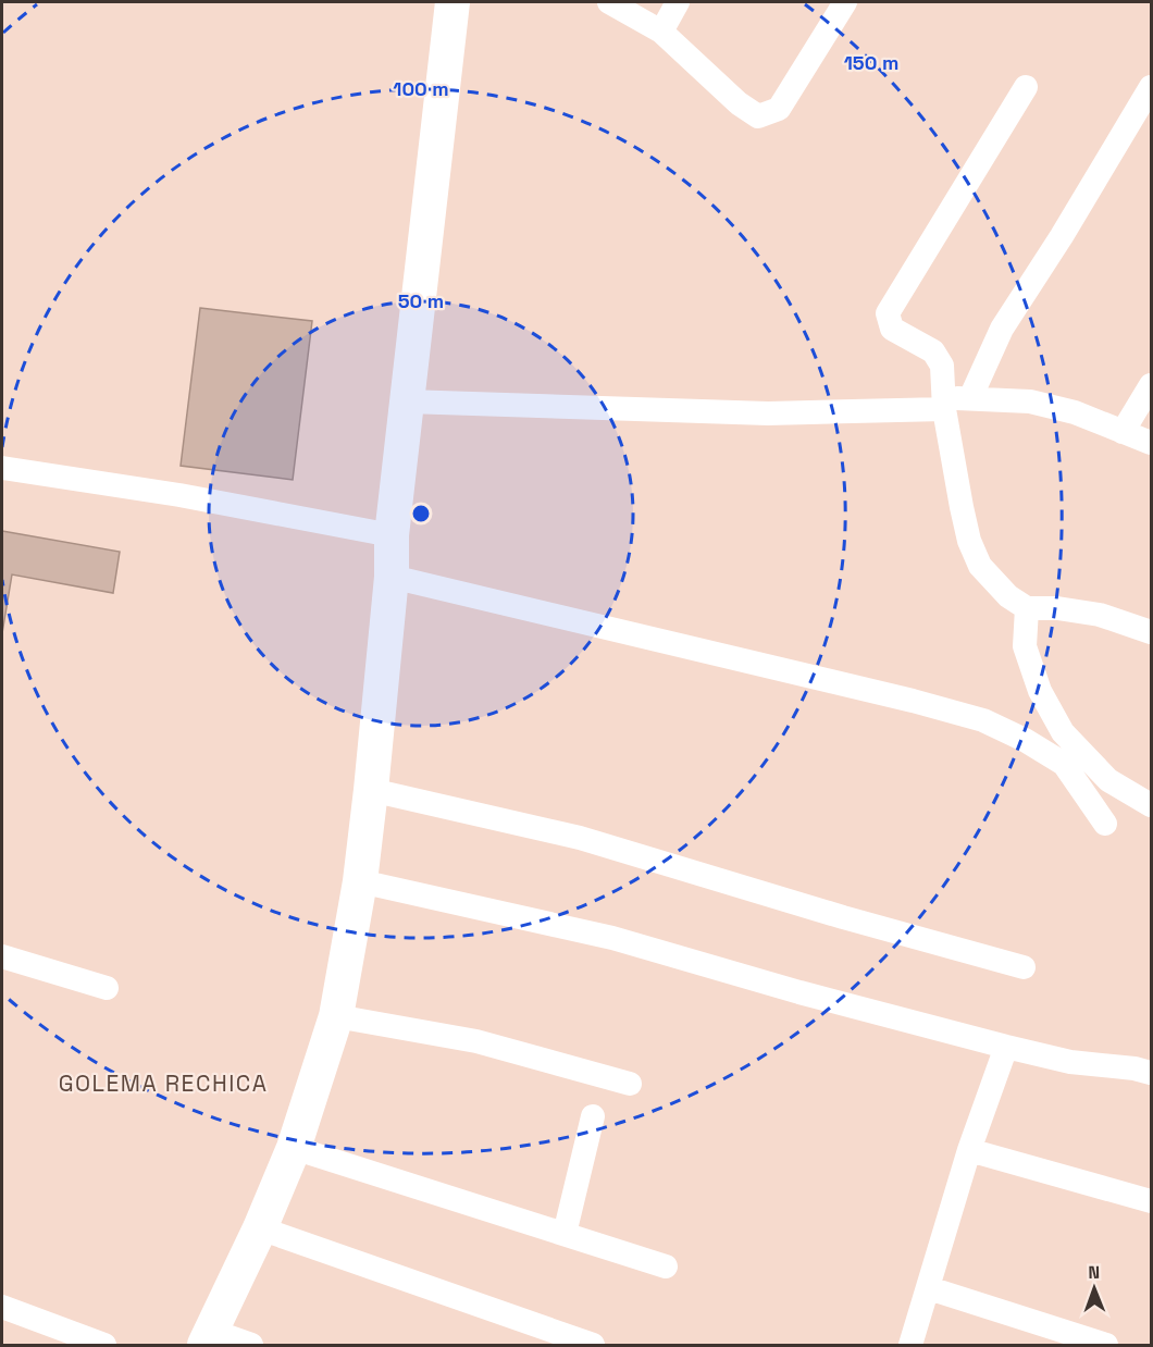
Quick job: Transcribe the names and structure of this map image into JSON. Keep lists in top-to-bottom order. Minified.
{"districts":["GOLEMA RECHICA"],"north":"top","rings":["150 m","100 m","50 m"]}
